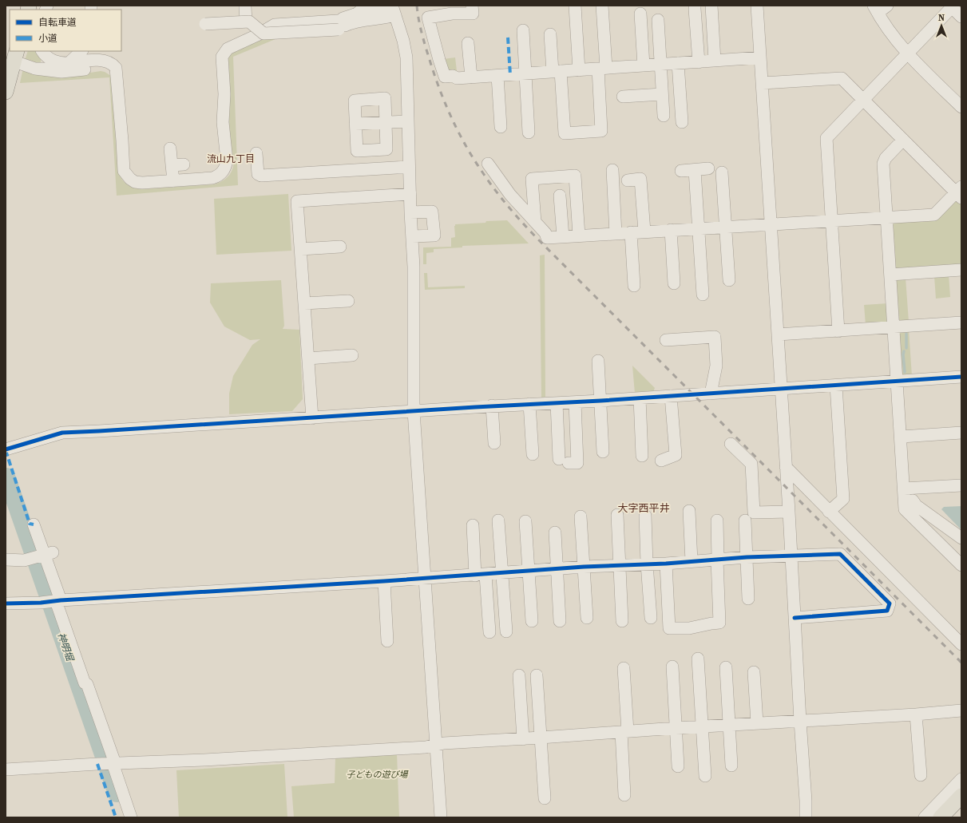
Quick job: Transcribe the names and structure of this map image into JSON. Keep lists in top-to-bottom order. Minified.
{"districts":["流山九丁目","大字西平井"],"water":["神明堀"],"parks":["子どもの遊び場"],"legend":["自転車道","小道"],"north":"top"}
